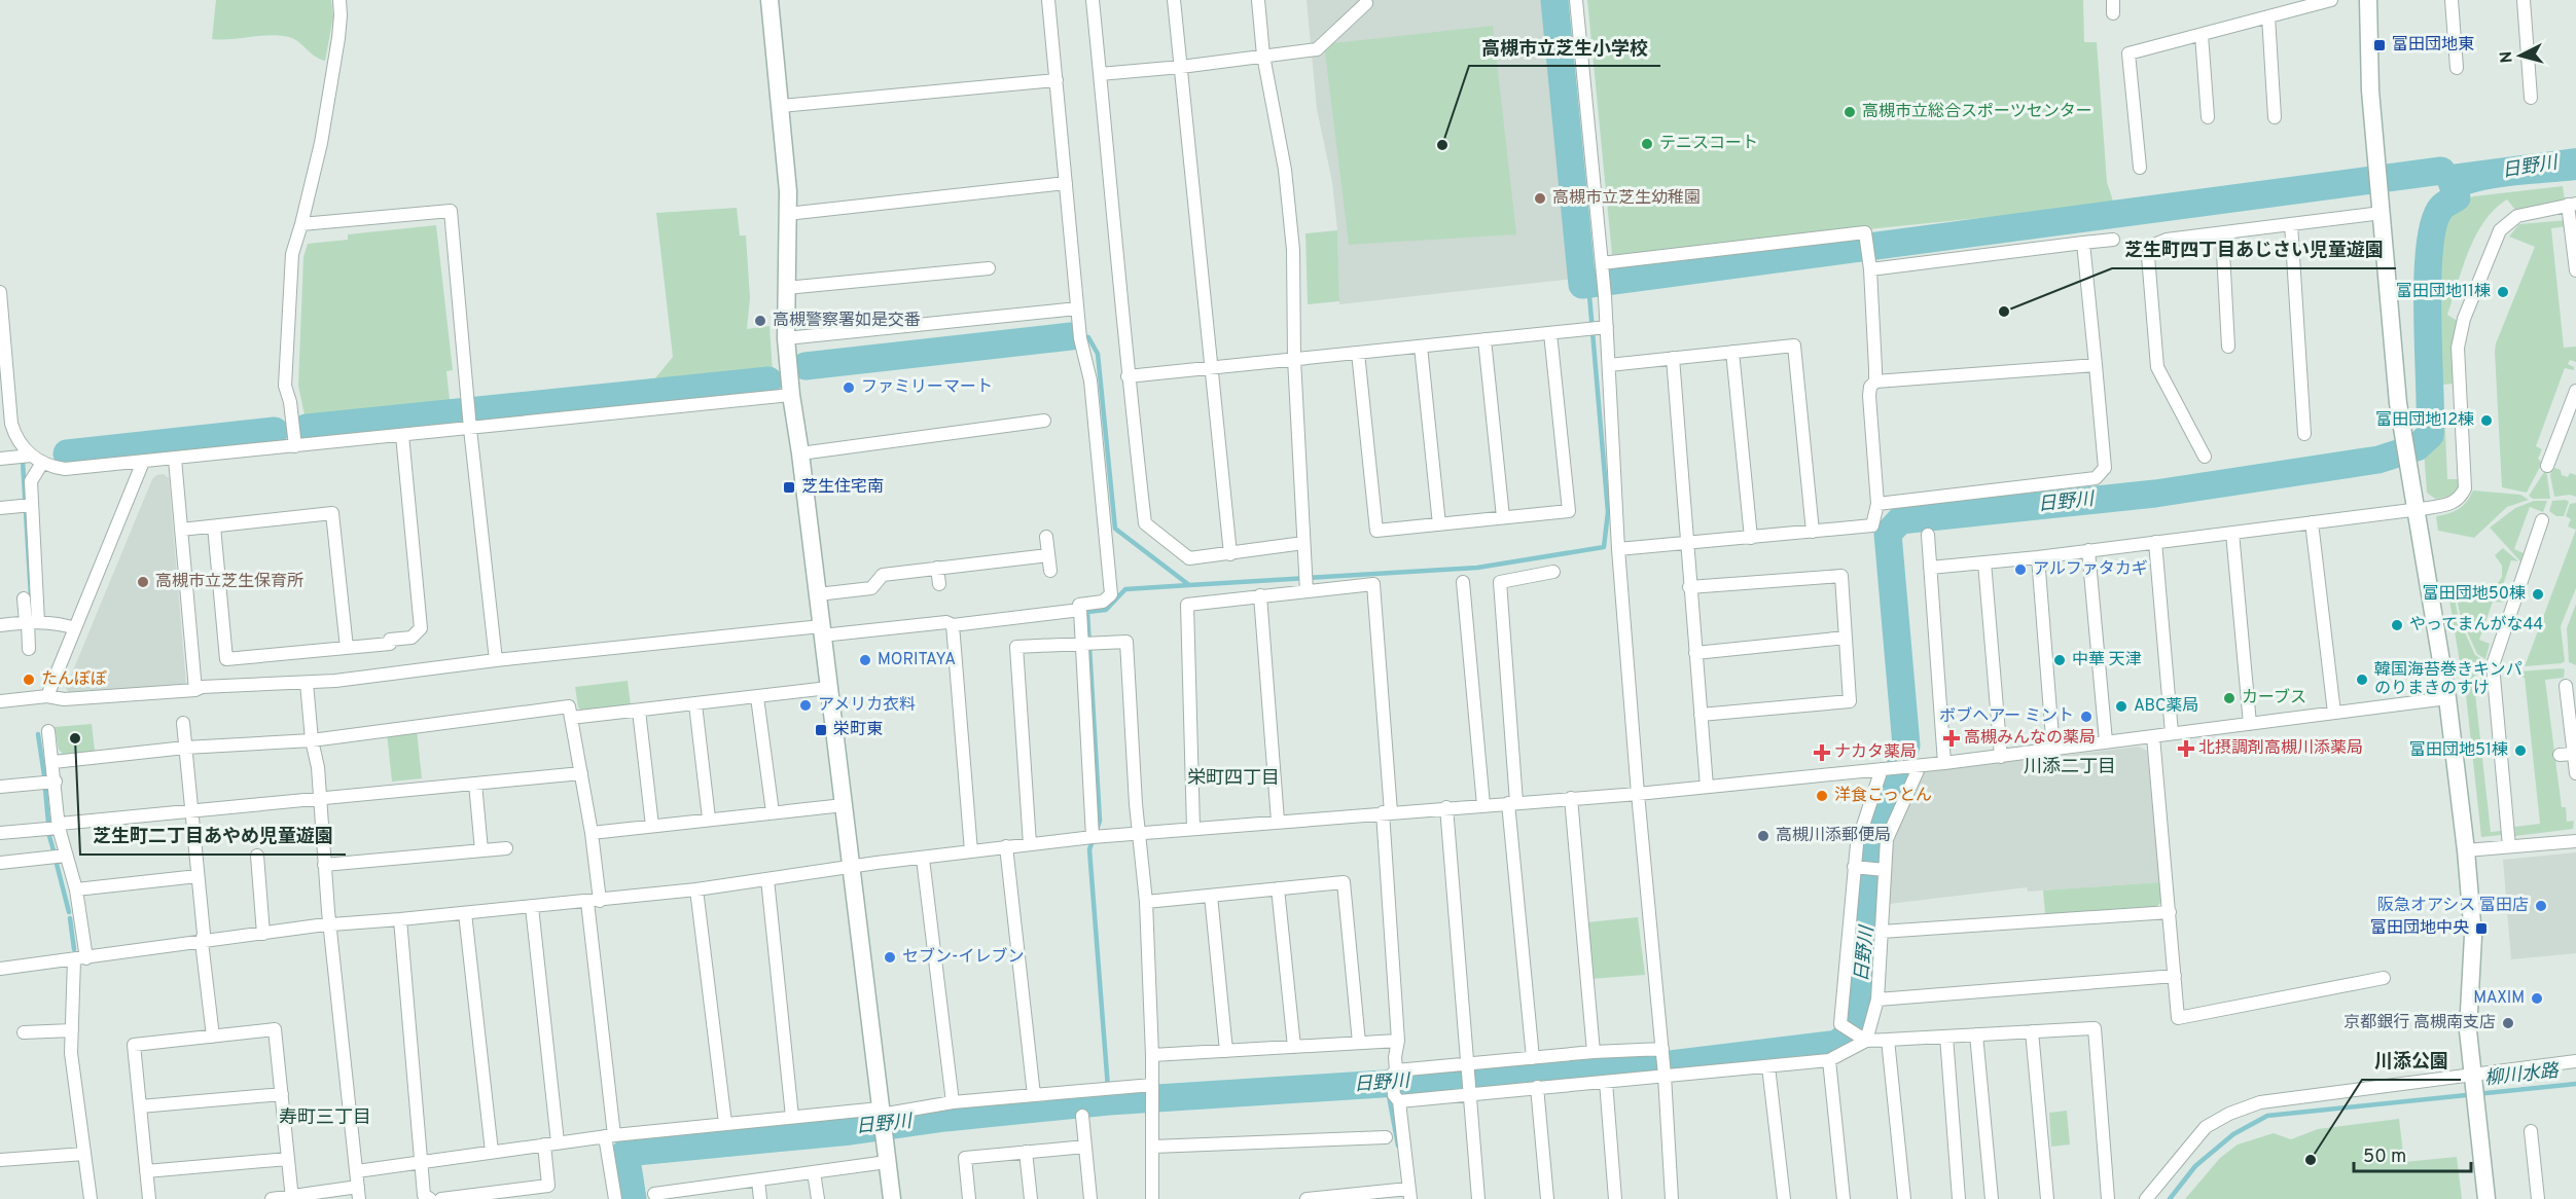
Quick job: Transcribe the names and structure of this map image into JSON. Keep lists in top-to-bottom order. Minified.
{"districts":["川添二丁目","栄町四丁目","寿町三丁目"],"water":["日野川","柳川水路"],"places":{"transit":["富田団地東","芝生住宅南","栄町東","富田団地中央"],"other":["高槻市立総合スポーツセンター","テニスコート","高槻市立芝生小学校","高槻市立芝生幼稚園","富田団地11棟","芝生町四丁目あじさい児童遊園","高槻警察署如是交番","ファミリーマート","富田団地12棟","アルファタカギ","高槻市立芝生保育所","富田団地50棟","やってまんがな44","MORITAYA","中華 天津","たんぽぽ","韓国海苔巻きキンパ のりまきのすけ","カーブス","アメリカ衣料","ABC薬局","ボブヘアー ミント","芝生町二丁目あやめ児童遊園","富田団地51棟","洋食こっとん","高槻川添郵便局","阪急オアシス 富田店","セブン-イレブン","MAXIM","京都銀行 高槻南支店","川添公園"],"health":["高槻みんなの薬局","北摂調剤高槻川添薬局","ナカタ薬局"]},"scale_bar":"50 m","north":"left"}
